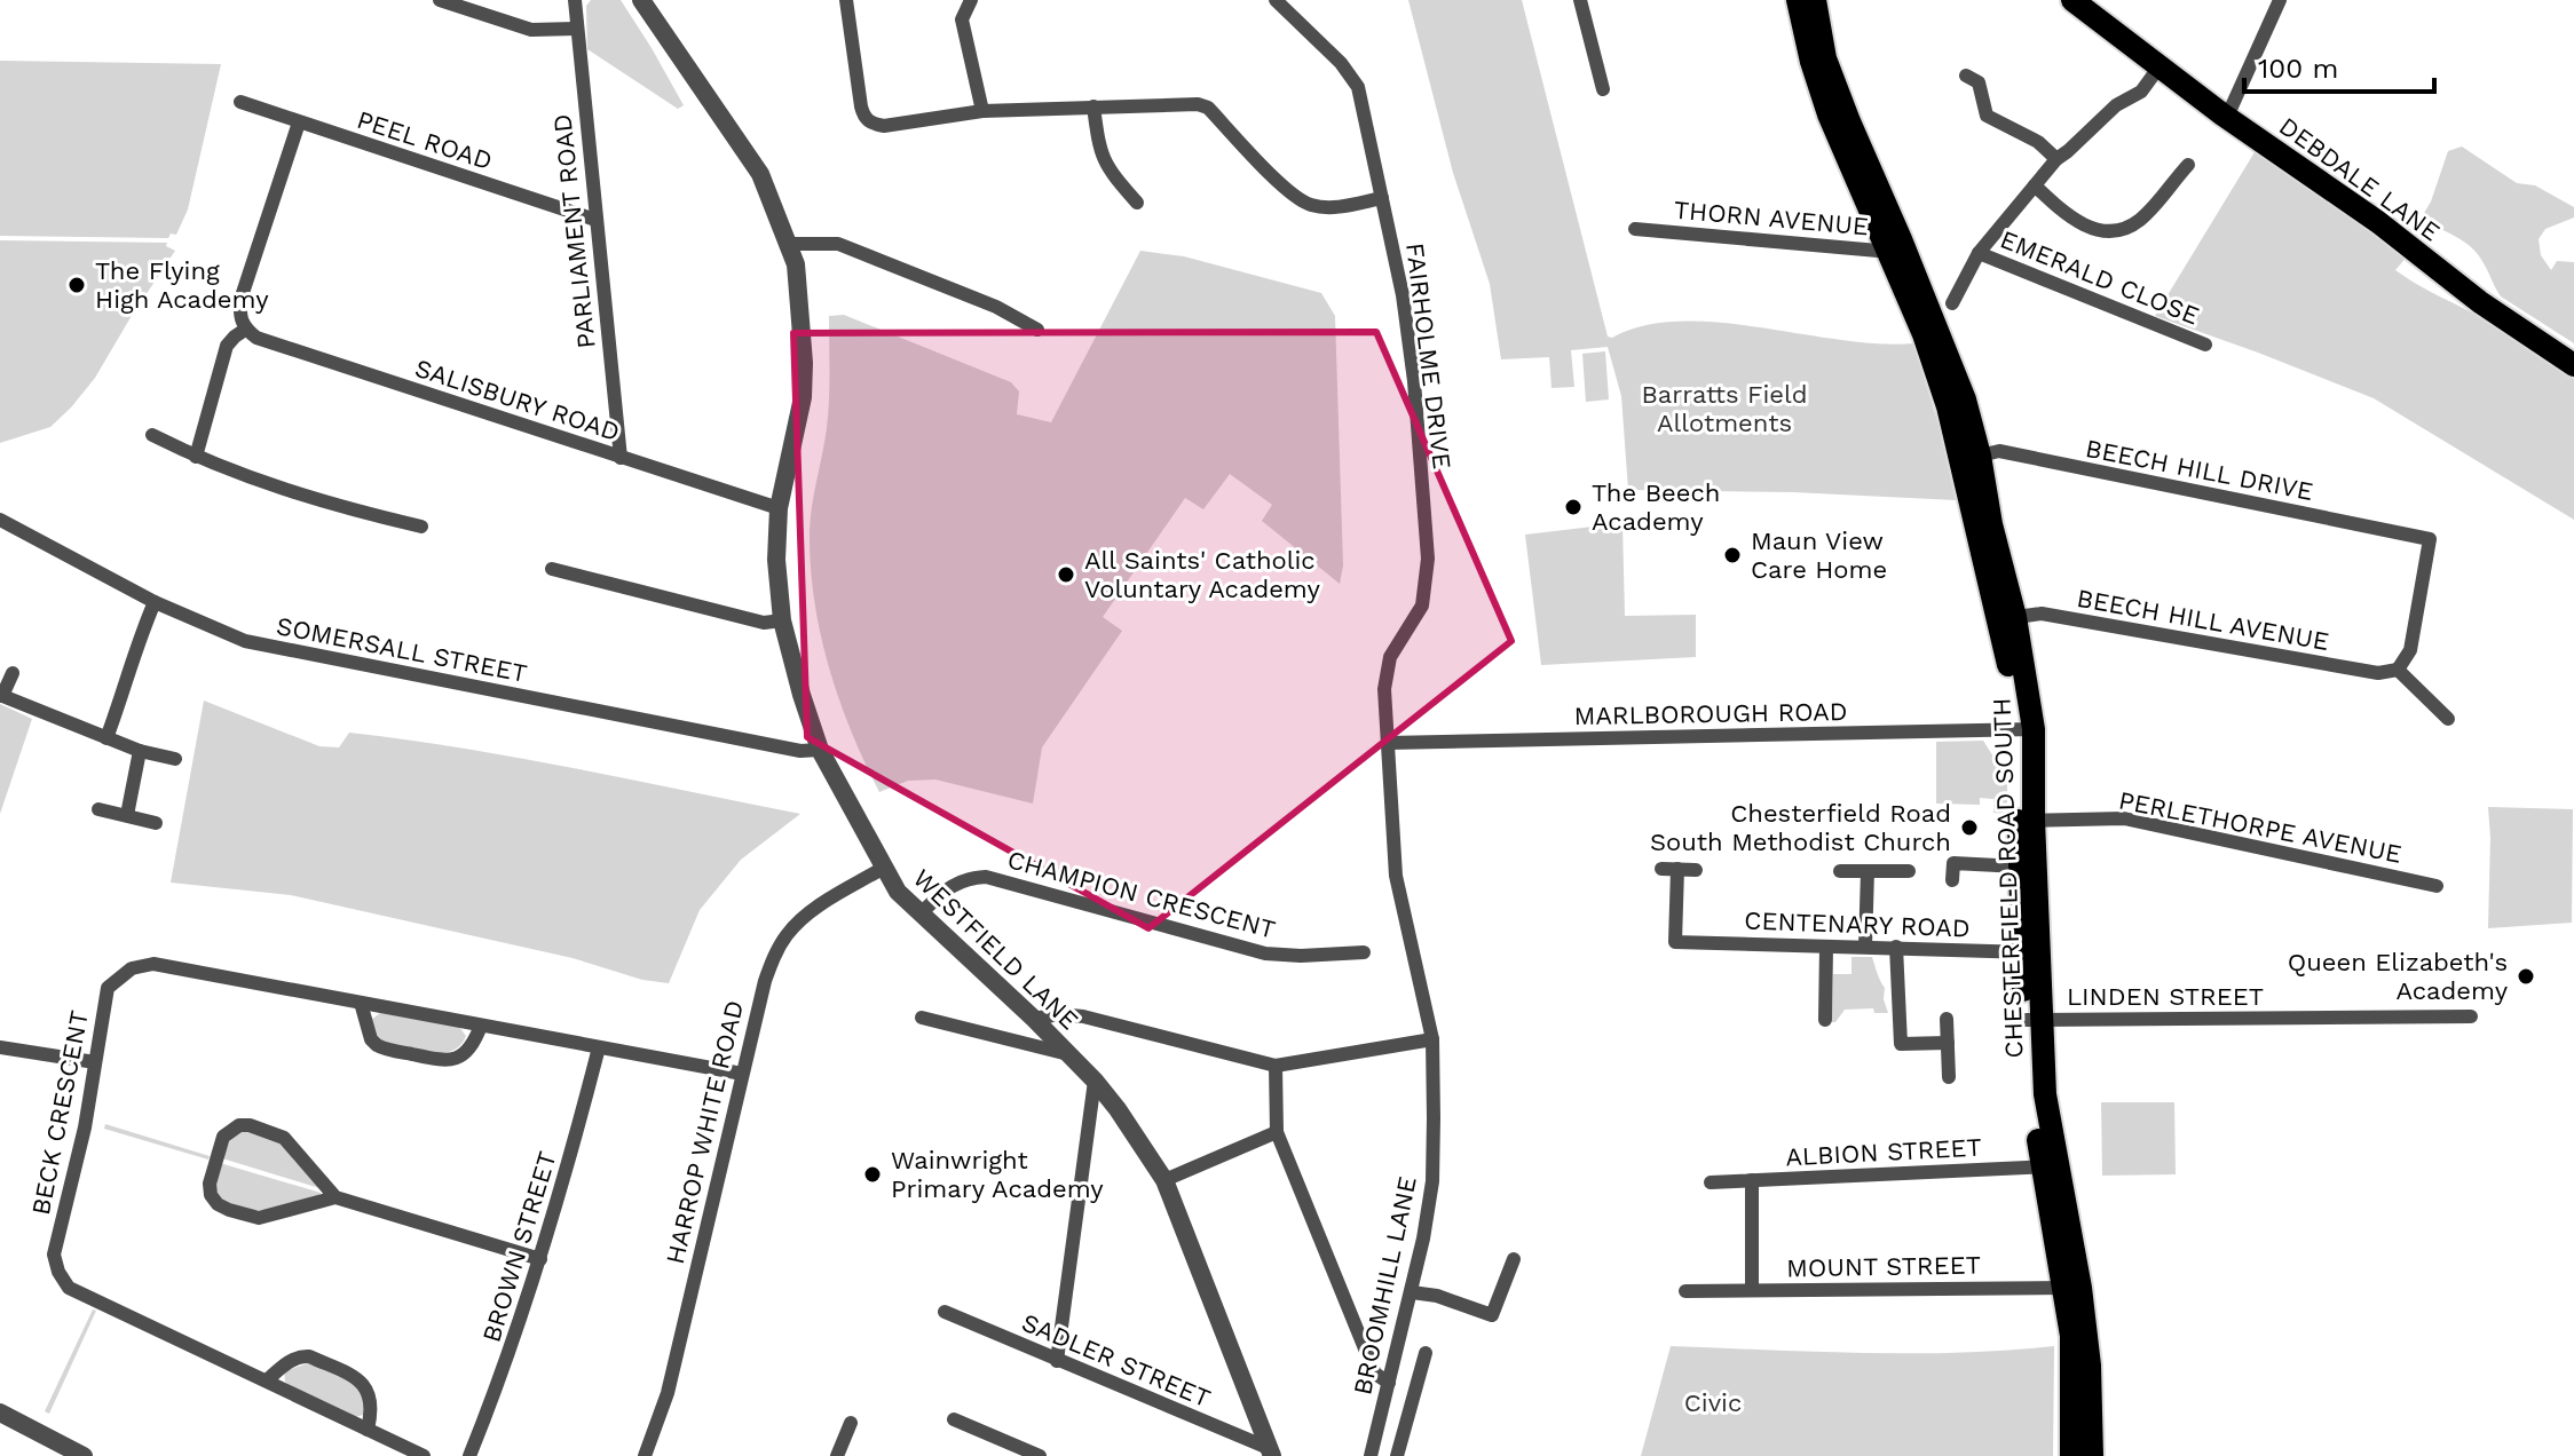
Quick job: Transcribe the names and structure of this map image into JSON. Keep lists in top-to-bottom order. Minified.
{"streets":{"main road":["DEBDALE LANE","CHESTERFIELD ROAD SOUTH"],"street":["PEEL ROAD","THORN AVENUE","PARLIAMENT ROAD","EMERALD CLOSE","FAIRHOLME DRIVE","SALISBURY ROAD","BEECH HILL DRIVE","BEECH HILL AVENUE","SOMERSALL STREET","MARLBOROUGH ROAD","PERLETHORPE AVENUE","CHAMPION CRESCENT","CENTENARY ROAD","WESTFIELD LANE","LINDEN STREET","BECK CRESCENT","HARROP WHITE ROAD","ALBION STREET","BROWN STREET","MOUNT STREET","BROOMHILL LANE","SADLER STREET"]},"crossings":[["PEEL ROAD","PARLIAMENT ROAD"],["THORN AVENUE","CHESTERFIELD ROAD SOUTH"],["PARLIAMENT ROAD","SALISBURY ROAD"],["FAIRHOLME DRIVE","MARLBOROUGH ROAD"],["FAIRHOLME DRIVE","BROOMHILL LANE"],["SALISBURY ROAD","WESTFIELD LANE"],["BEECH HILL DRIVE","BEECH HILL AVENUE"],["BEECH HILL DRIVE","CHESTERFIELD ROAD SOUTH"],["BEECH HILL AVENUE","CHESTERFIELD ROAD SOUTH"],["SOMERSALL STREET","WESTFIELD LANE"],["MARLBOROUGH ROAD","CHESTERFIELD ROAD SOUTH"],["MARLBOROUGH ROAD","BROOMHILL LANE"],["PERLETHORPE AVENUE","CHESTERFIELD ROAD SOUTH"],["CHESTERFIELD ROAD SOUTH","CENTENARY ROAD"],["CHESTERFIELD ROAD SOUTH","LINDEN STREET"],["CHESTERFIELD ROAD SOUTH","ALBION STREET"],["CHESTERFIELD ROAD SOUTH","MOUNT STREET"],["CHAMPION CRESCENT","WESTFIELD LANE"],["WESTFIELD LANE","HARROP WHITE ROAD"],["WESTFIELD LANE","SADLER STREET"],["BECK CRESCENT","HARROP WHITE ROAD"],["BECK CRESCENT","BROWN STREET"]],"parks":["Barratts Field Allotments","Civic"],"places":["The Flying High Academy","The Beech Academy","Maun View Care Home","All Saints' Catholic Voluntary Academy","Chesterfield Road South Methodist Church","Queen Elizabeth's Academy","Wainwright Primary Academy"],"scale_bar":"100 m"}
